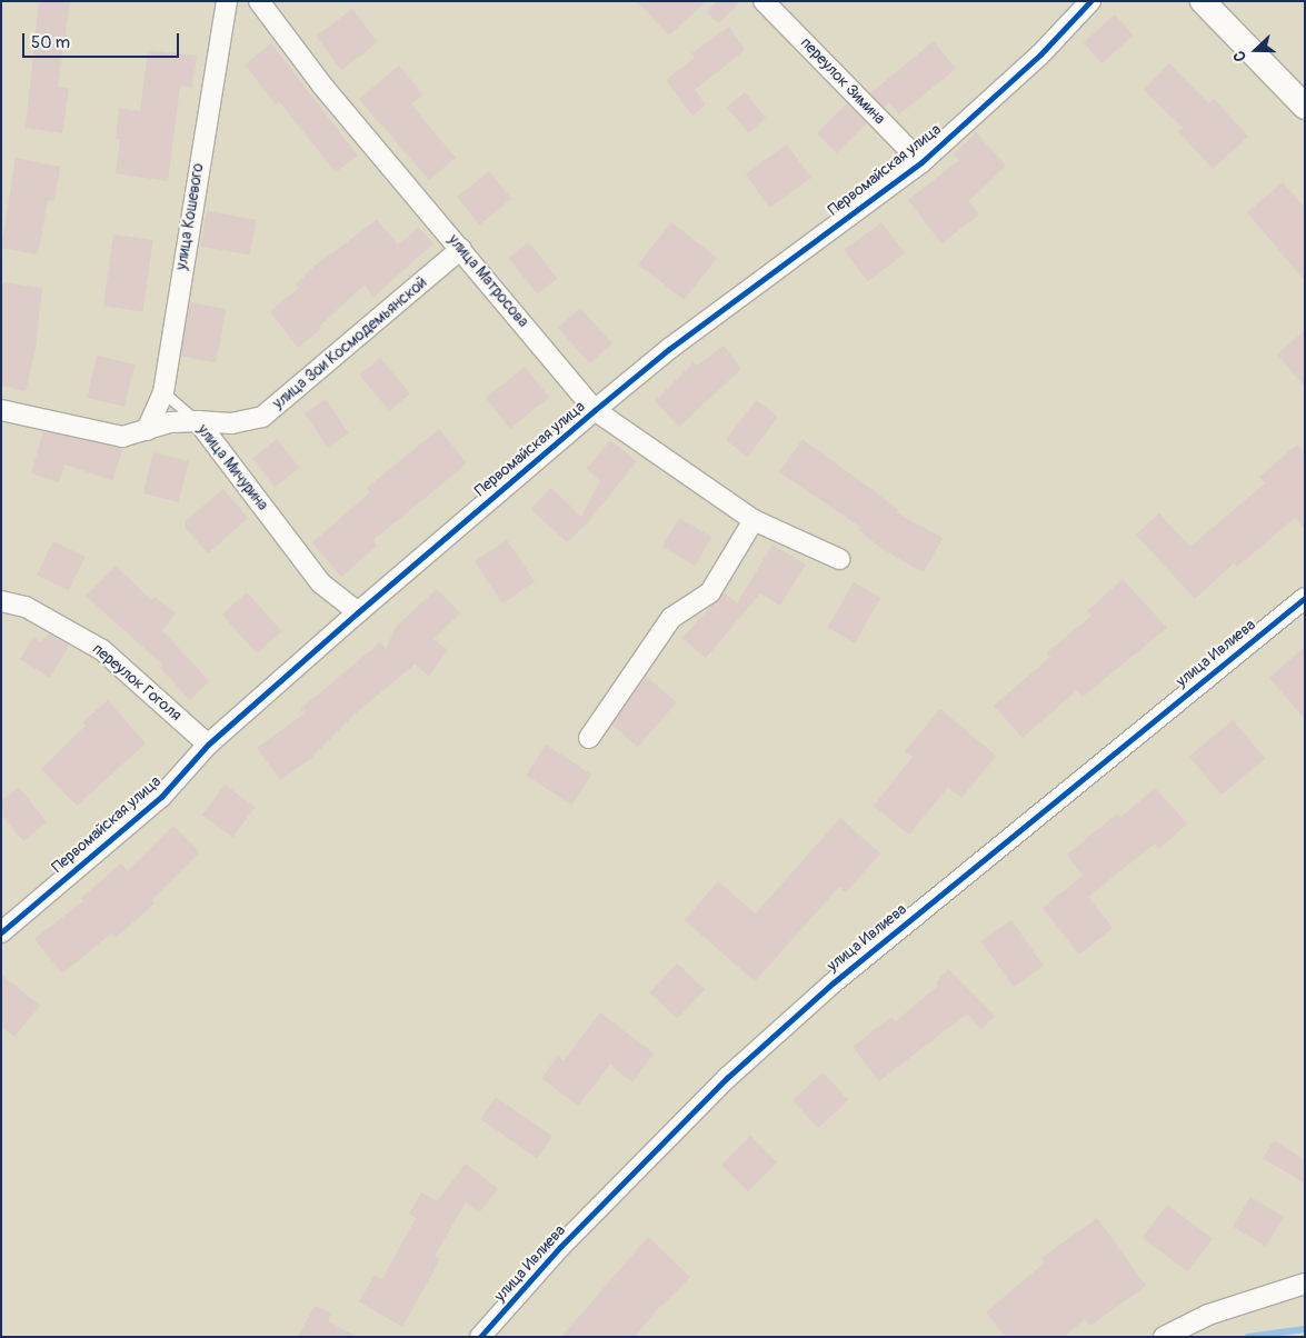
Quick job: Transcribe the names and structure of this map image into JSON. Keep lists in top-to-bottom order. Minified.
{"streets":{"street":["переулок Зимина","Первомайская улица","улица Кошевого","улица Матросова","улица Зои Космодемьянской","улица Мичурина","улица Ивлиева","переулок Гоголя"]},"crossings":[["переулок Зимина","Первомайская улица"],["Первомайская улица","улица Матросова"],["Первомайская улица","улица Мичурина"],["Первомайская улица","переулок Гоголя"],["улица Кошевого","улица Мичурина"],["улица Матросова","улица Зои Космодемьянской"],["улица Зои Космодемьянской","улица Мичурина"]],"scale_bar":"50 m","north":"left"}
